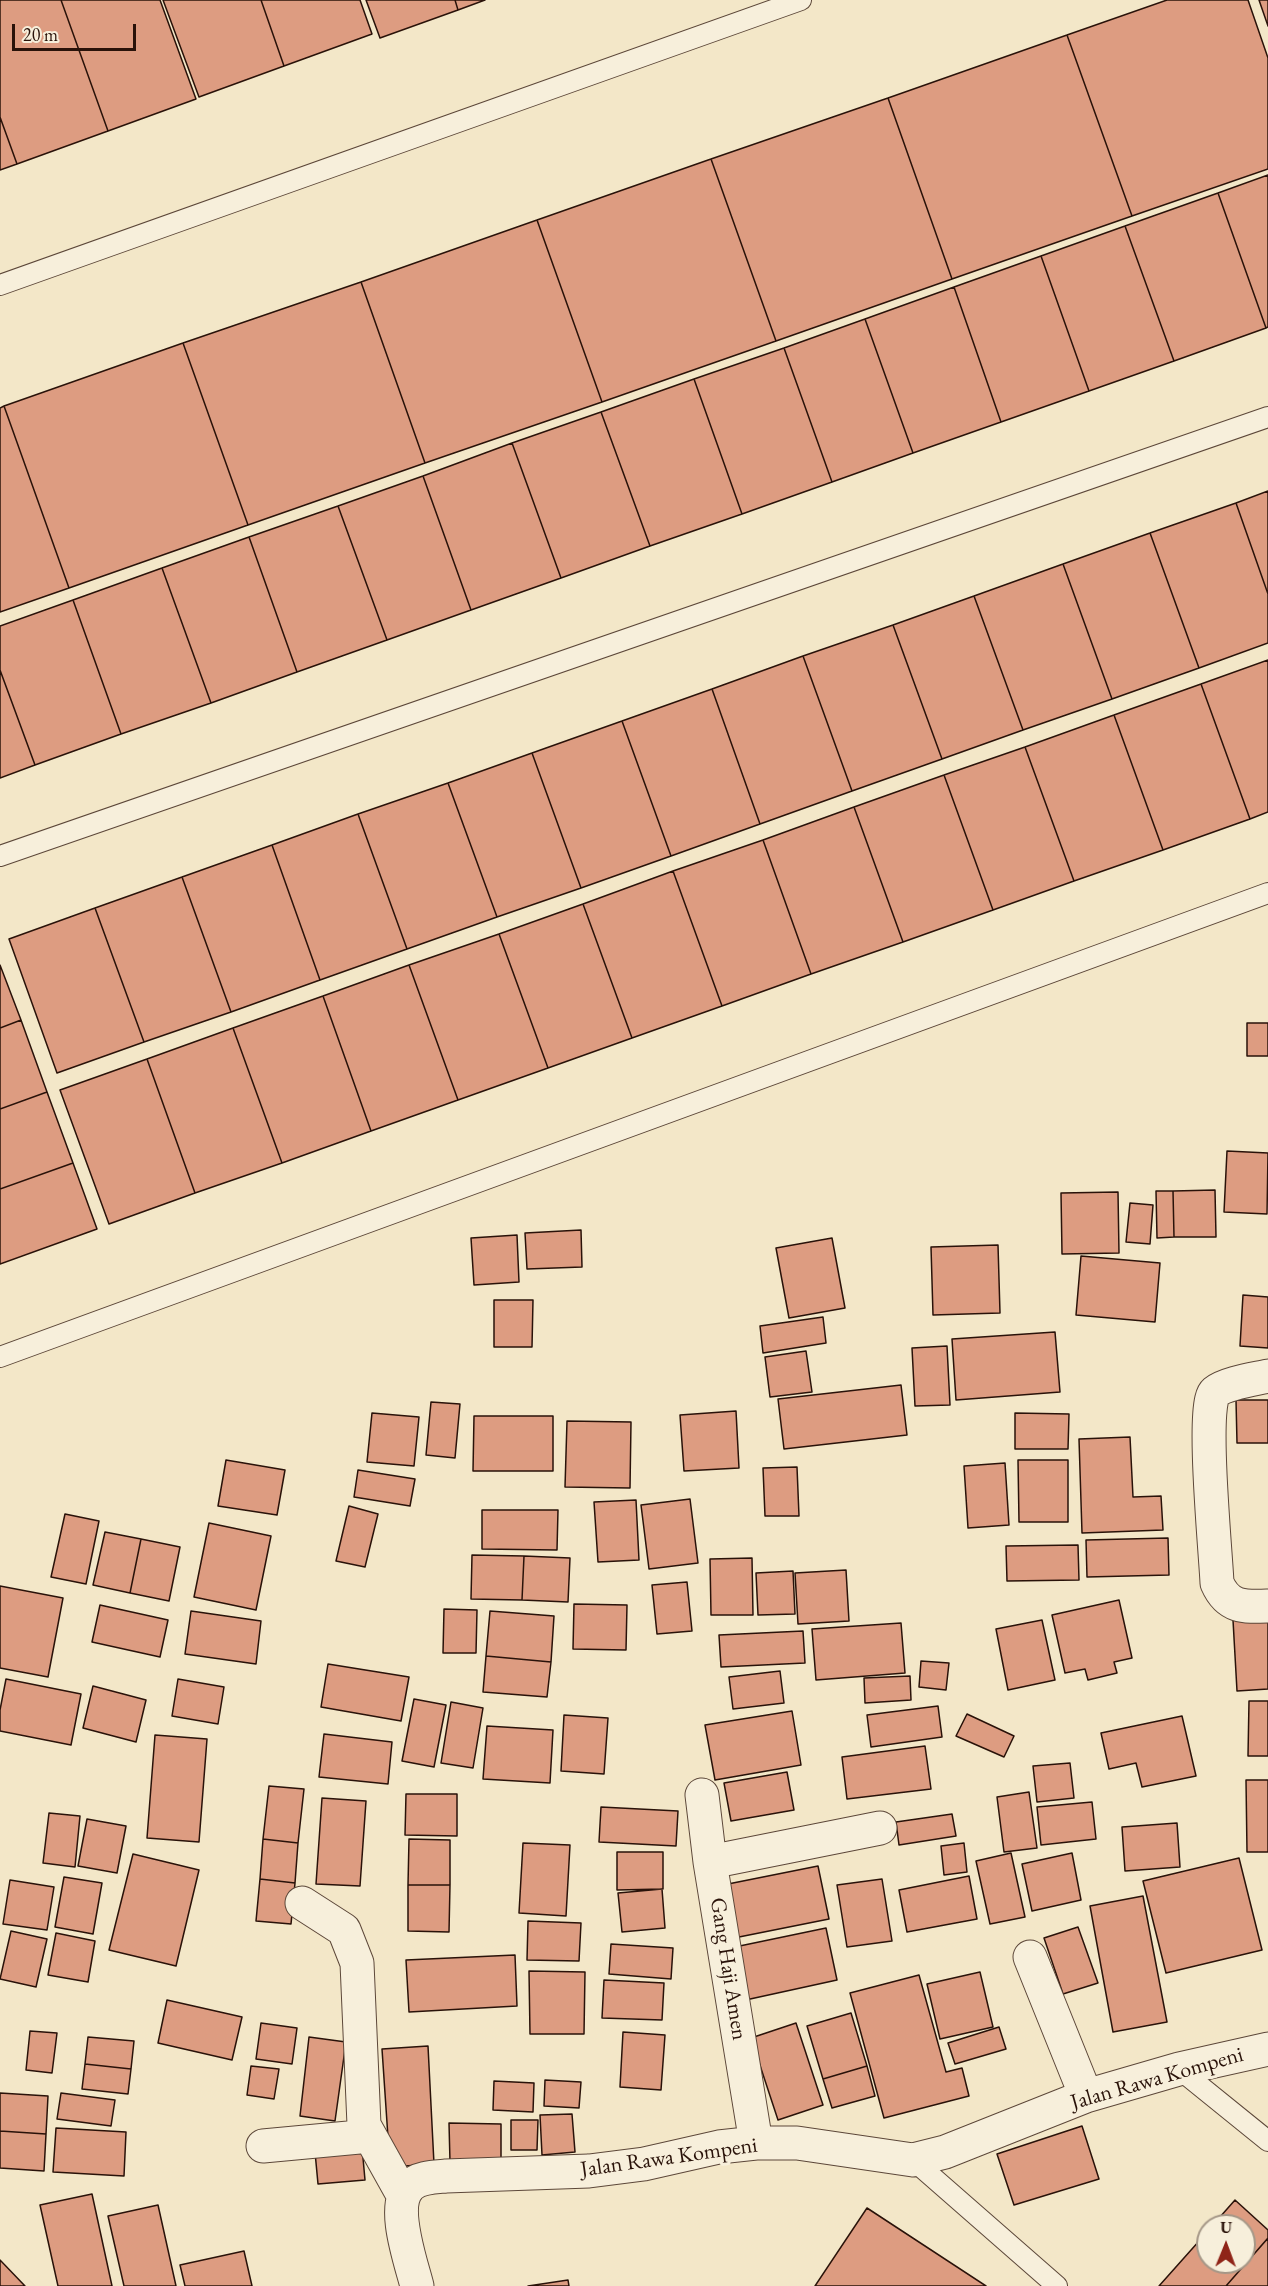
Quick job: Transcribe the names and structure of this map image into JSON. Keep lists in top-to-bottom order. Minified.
{"streets":{"street":["Gang Haji Amen","Jalan Rawa Kompeni"]},"crossings":[["Gang Haji Amen","Jalan Rawa Kompeni"]],"scale_bar":"20 m","north":"top"}
